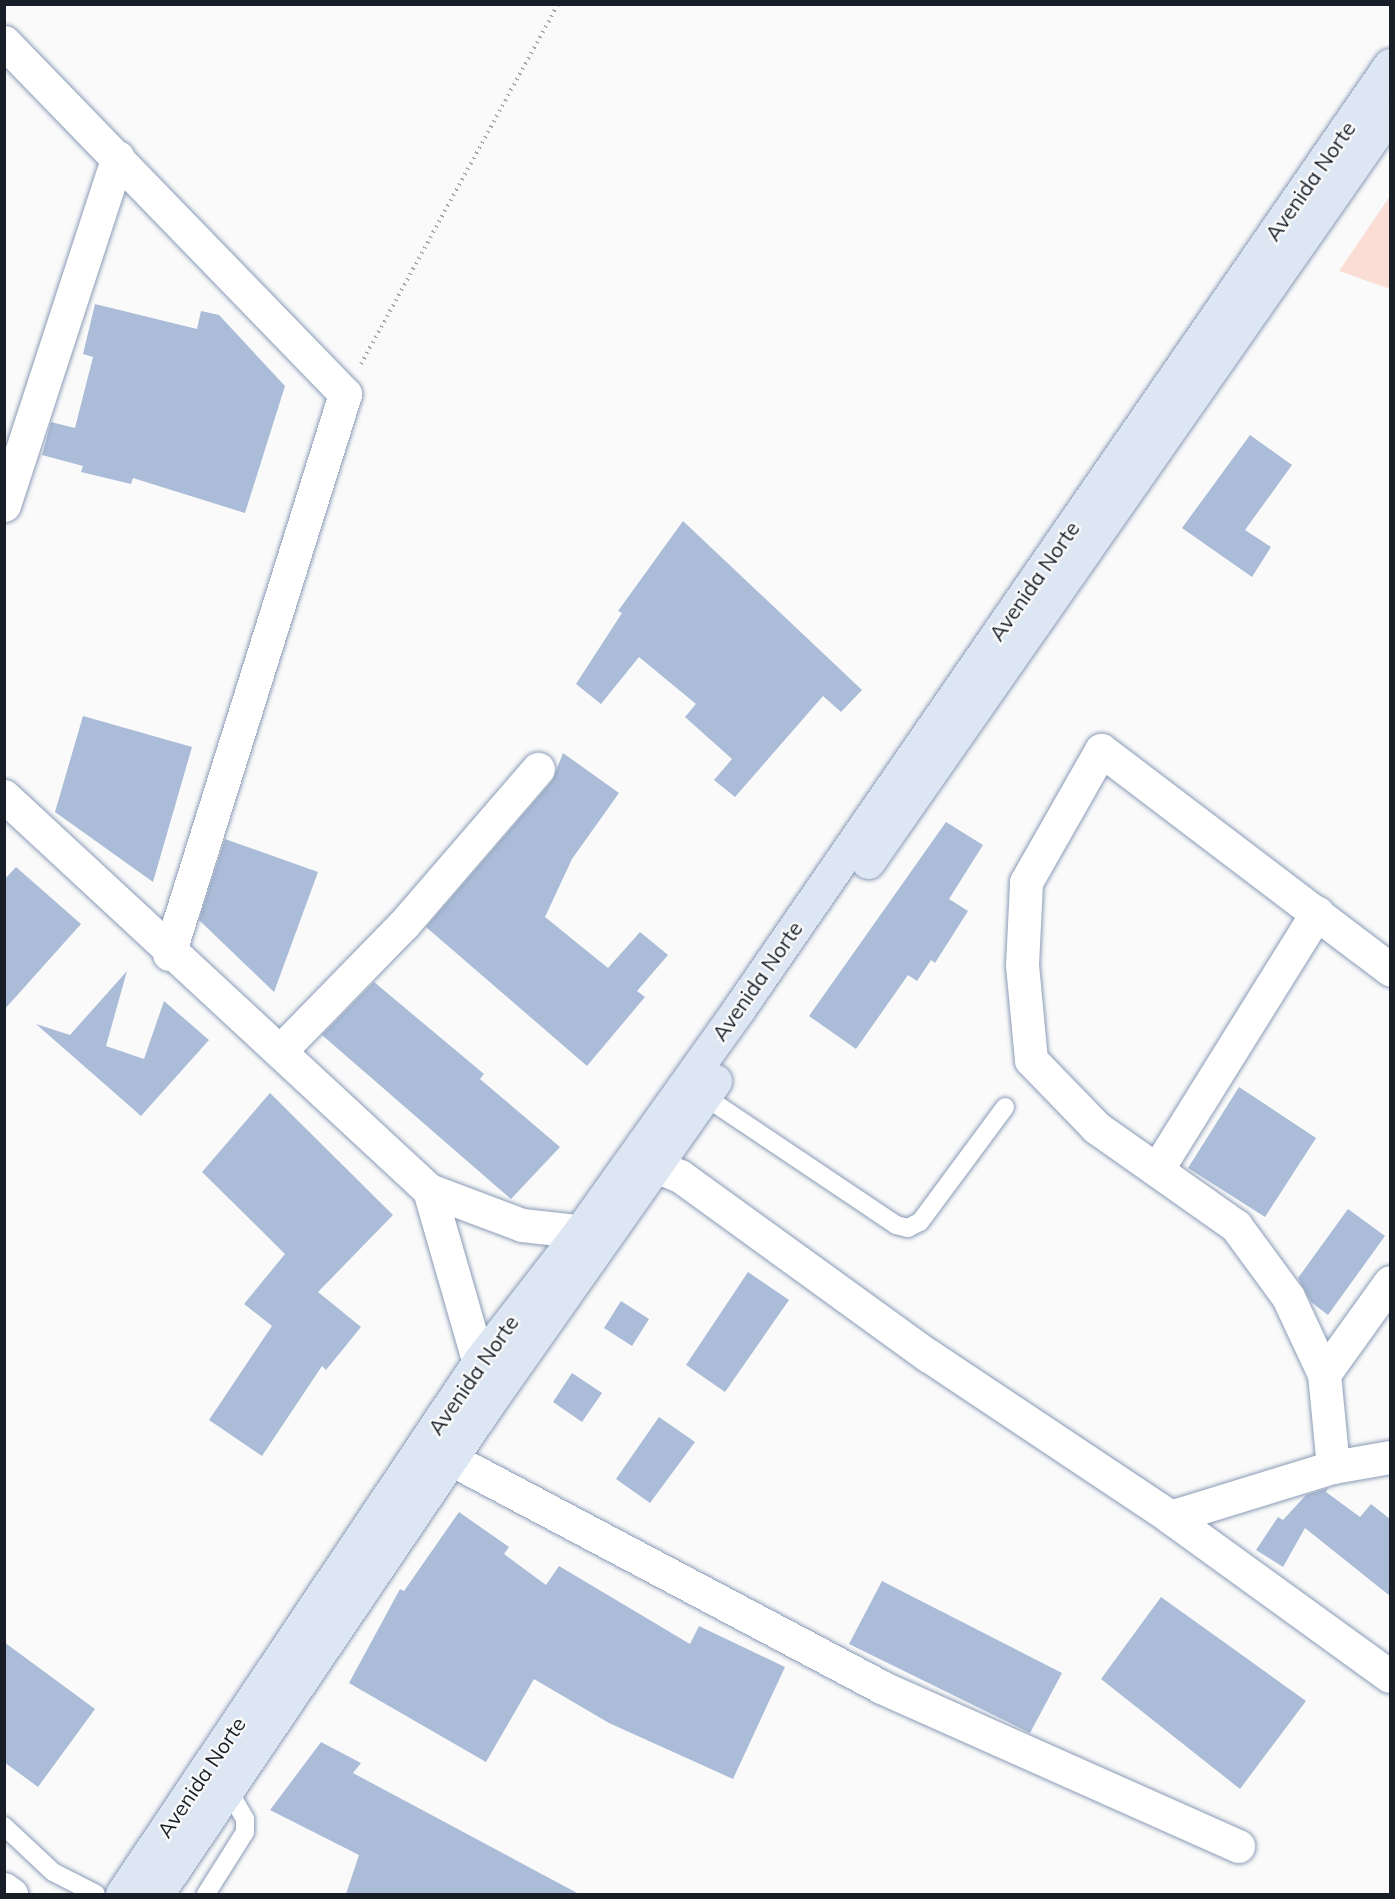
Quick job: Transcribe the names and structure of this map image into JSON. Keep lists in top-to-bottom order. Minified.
{"streets":{"main road":["Avenida Norte"]}}
